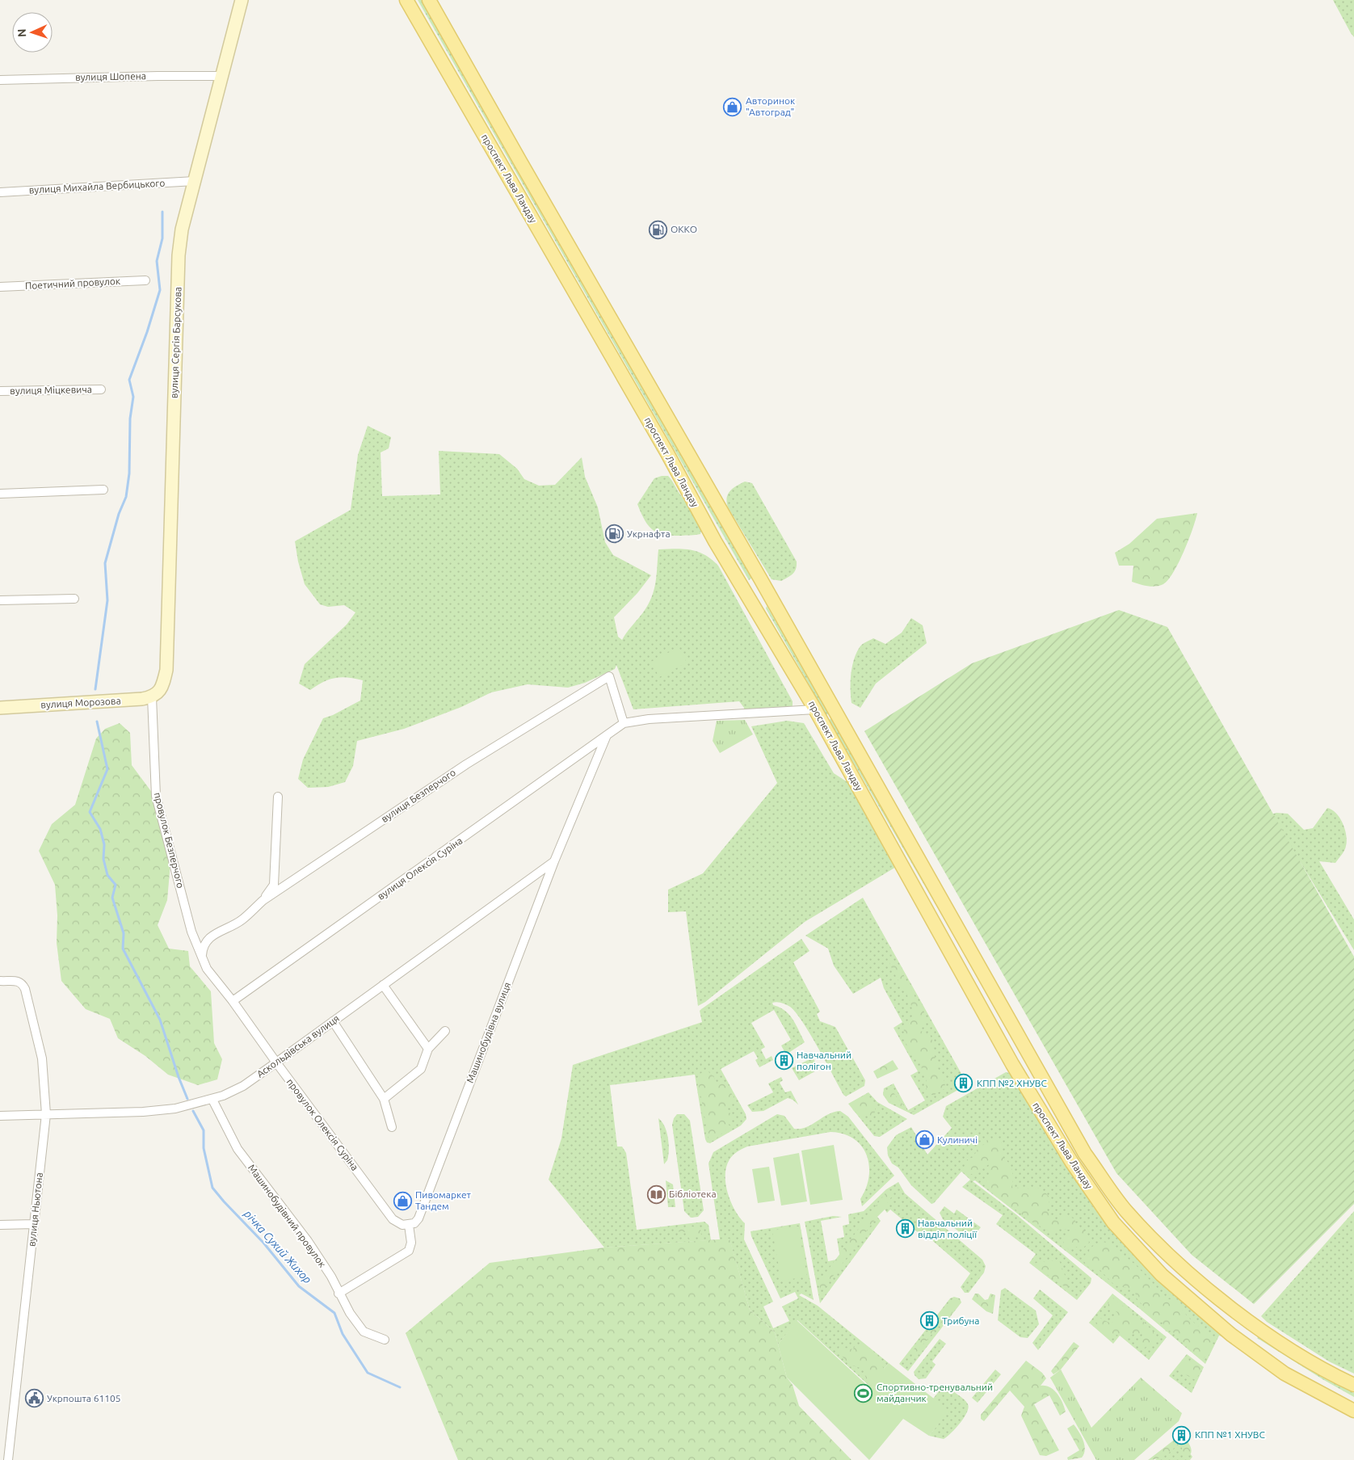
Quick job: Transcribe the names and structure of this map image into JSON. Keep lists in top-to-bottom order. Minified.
{"streets":{"main road":["проспект Льва Ландау","вулиця Сергія Барсукова","вулиця Морозова"],"street":["вулиця Шопена","вулиця Михайла Вербицького","Поетичний провулок","вулиця Міцкевича","вулиця Безперчого","провулок Безперчого","вулиця Олексія Суріна","Машинобудівна вулиця","Аскольдівська вулиця","провулок Олексія Суріна","вулиця Ньютона","Машинобудівний провулок"]},"crossings":[["вулиця Шопена","вулиця Сергія Барсукова"],["вулиця Михайла Вербицького","вулиця Сергія Барсукова"],["вулиця Сергія Барсукова","вулиця Морозова"],["вулиця Сергія Барсукова","провулок Безперчого"],["вулиця Морозова","провулок Безперчого"],["вулиця Безперчого","провулок Безперчого"],["вулиця Безперчого","вулиця Олексія Суріна"],["вулиця Безперчого","провулок Олексія Суріна"],["провулок Безперчого","провулок Олексія Суріна"],["вулиця Олексія Суріна","Машинобудівна вулиця"],["вулиця Олексія Суріна","провулок Олексія Суріна"],["Машинобудівна вулиця","Аскольдівська вулиця"],["Машинобудівна вулиця","провулок Олексія Суріна"],["Аскольдівська вулиця","провулок Олексія Суріна"],["Аскольдівська вулиця","вулиця Ньютона"],["Аскольдівська вулиця","Машинобудівний провулок"]],"water":["річка Сухий Жихор"],"places":{"shop":["Авторинок \"Автоград\"","Кулиничі","Пивомаркет Тандем"],"fuel station":["ОККО","Укрнафта"],"building":["Навчальний полігон","КПП №2 ХНУВС","Навчальний відділ поліції","Трибуна","КПП №1 ХНУВС"],"library":["Бібліотека"],"sports":["Спортивно-тренувальний майданчик"],"public building":["Укрпошта 61105"]},"north":"left"}
